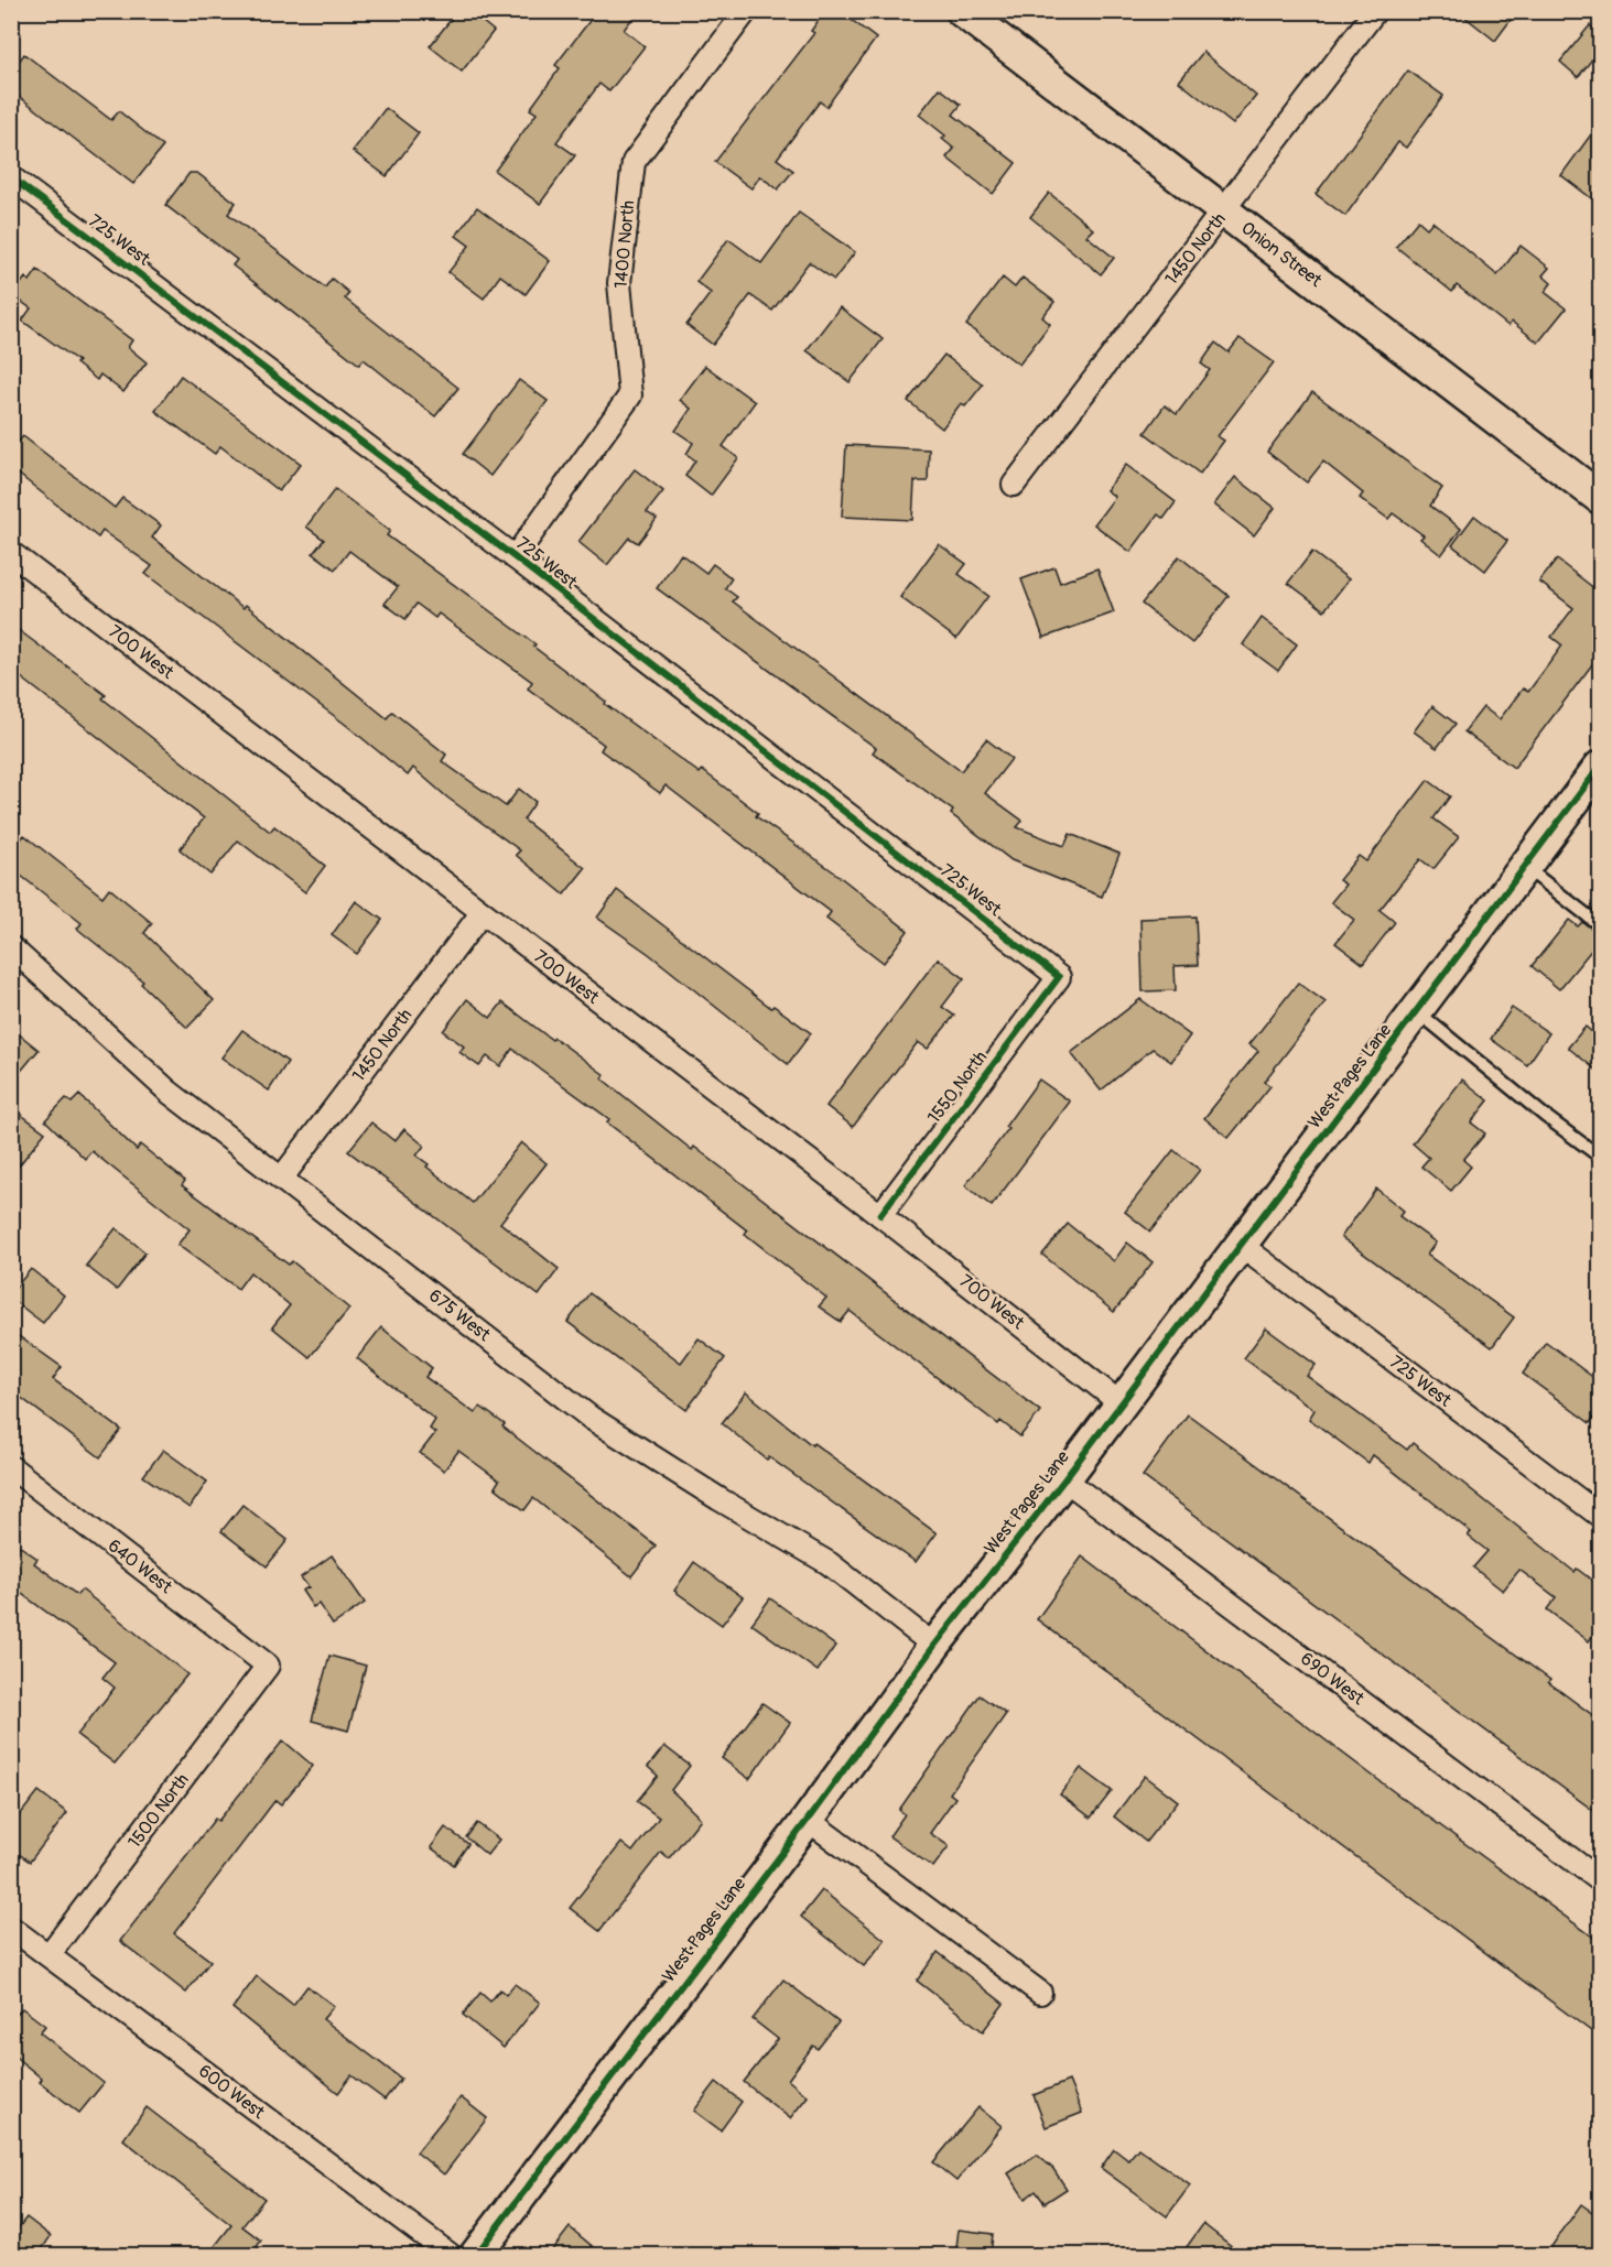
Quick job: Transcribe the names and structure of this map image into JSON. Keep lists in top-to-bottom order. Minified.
{"streets":{"street":["725 West","1400 North","1450 North","Onion Street","700 West","West Pages Lane","1550 North","675 West","640 West","690 West","1500 North","600 West"]},"crossings":[["725 West","1400 North"],["725 West","West Pages Lane"],["725 West","1550 North"],["1450 North","Onion Street"],["1450 North","700 West"],["1450 North","675 West"],["700 West","West Pages Lane"],["700 West","1550 North"],["West Pages Lane","675 West"],["West Pages Lane","690 West"],["640 West","1500 North"],["1500 North","600 West"]]}
